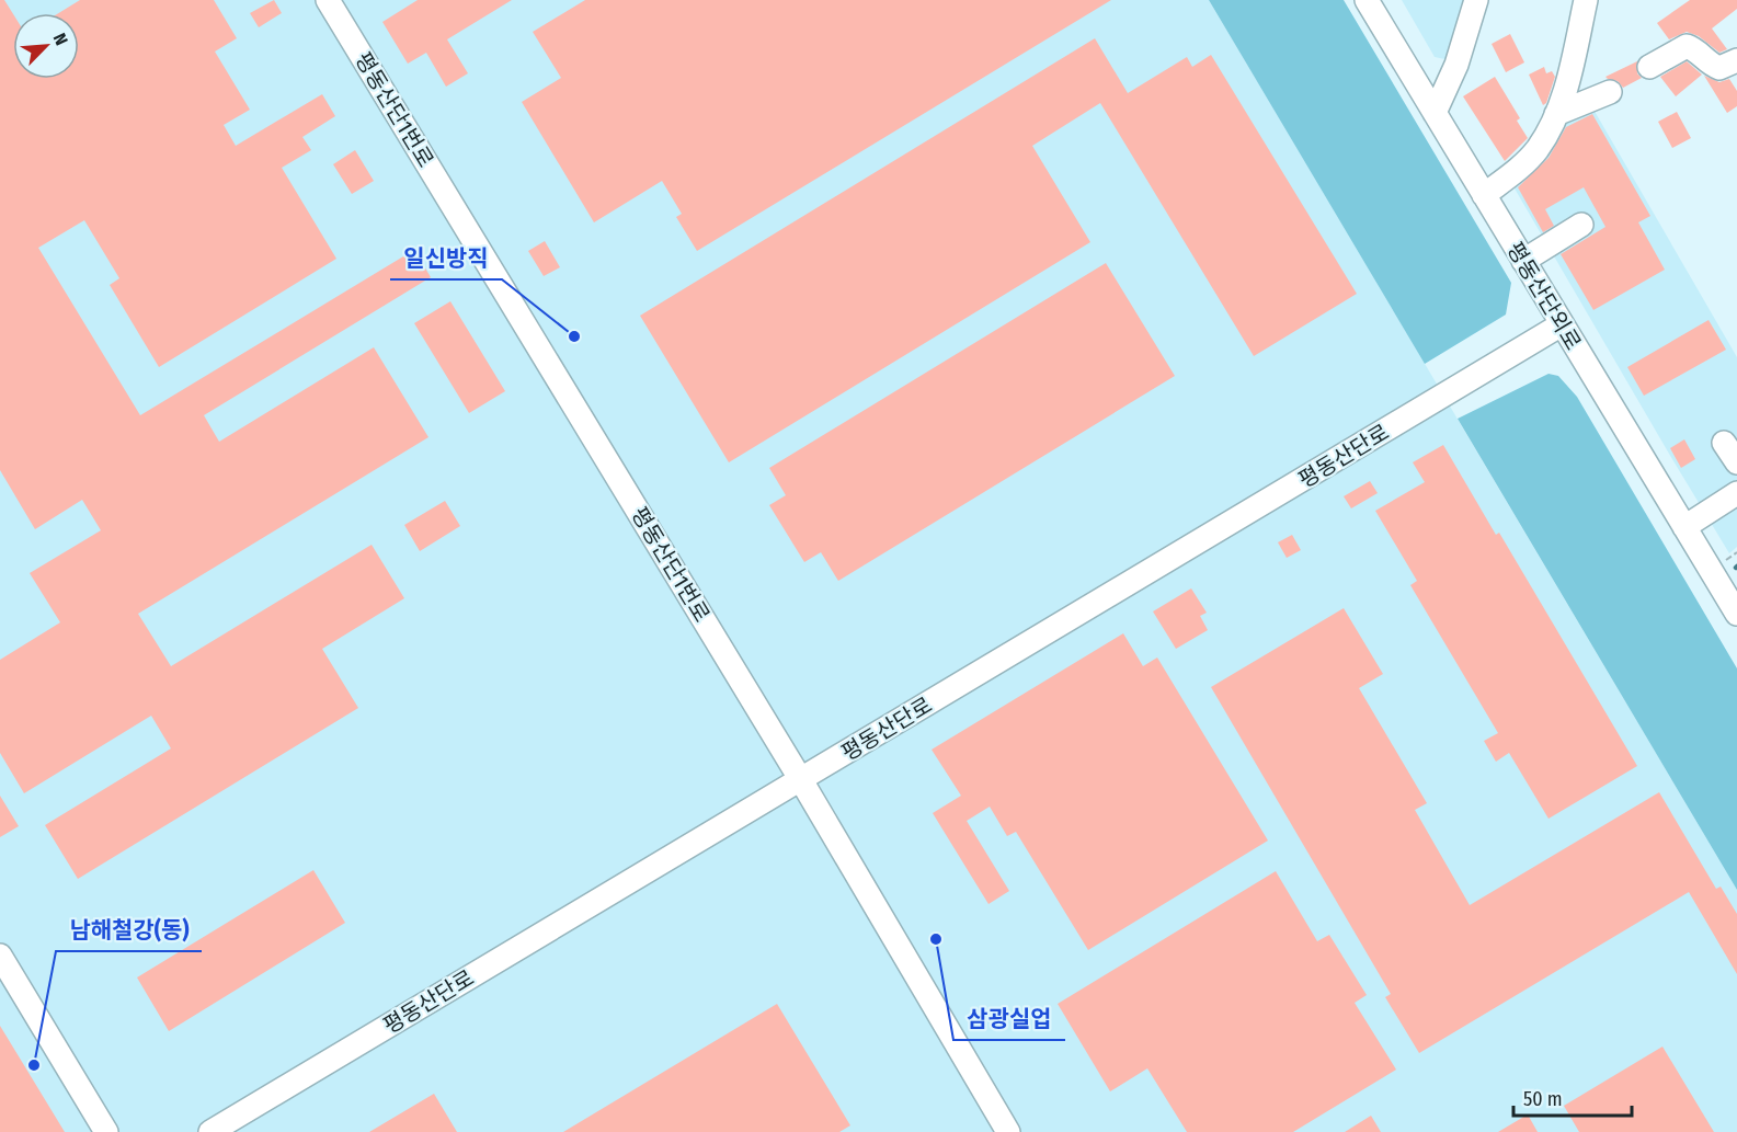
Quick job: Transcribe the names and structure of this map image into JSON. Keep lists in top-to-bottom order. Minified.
{"streets":{"street":["평동산단1번로","평동산단외로","평동산단로"]},"crossings":[["평동산단1번로","평동산단로"],["평동산단외로","평동산단로"]],"places":["일신방직","삼광실업","남해철강(동)"],"scale_bar":"50 m","north":"top right"}
